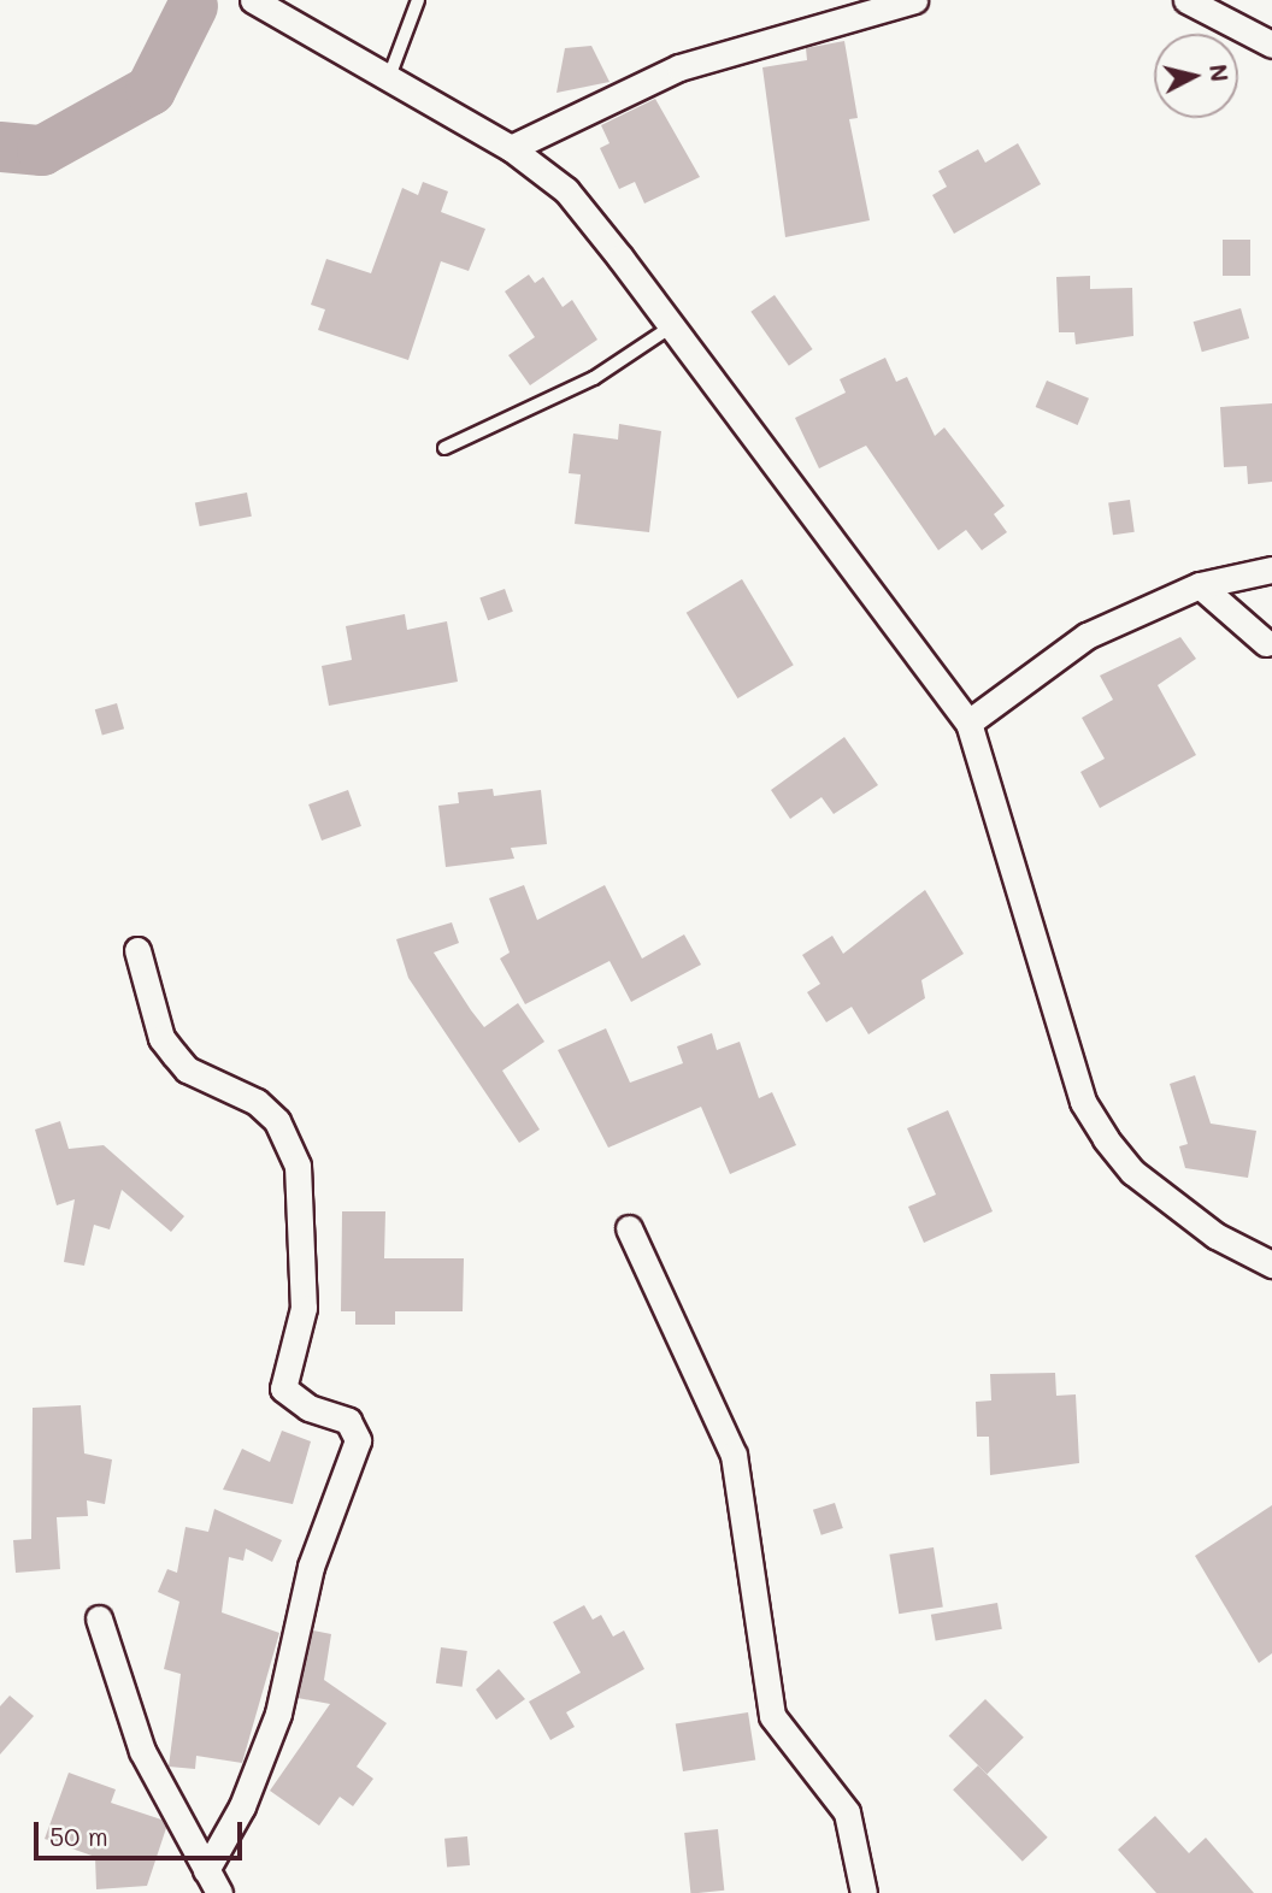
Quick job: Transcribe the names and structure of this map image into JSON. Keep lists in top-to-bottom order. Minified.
{"scale_bar":"50 m","north":"right"}
